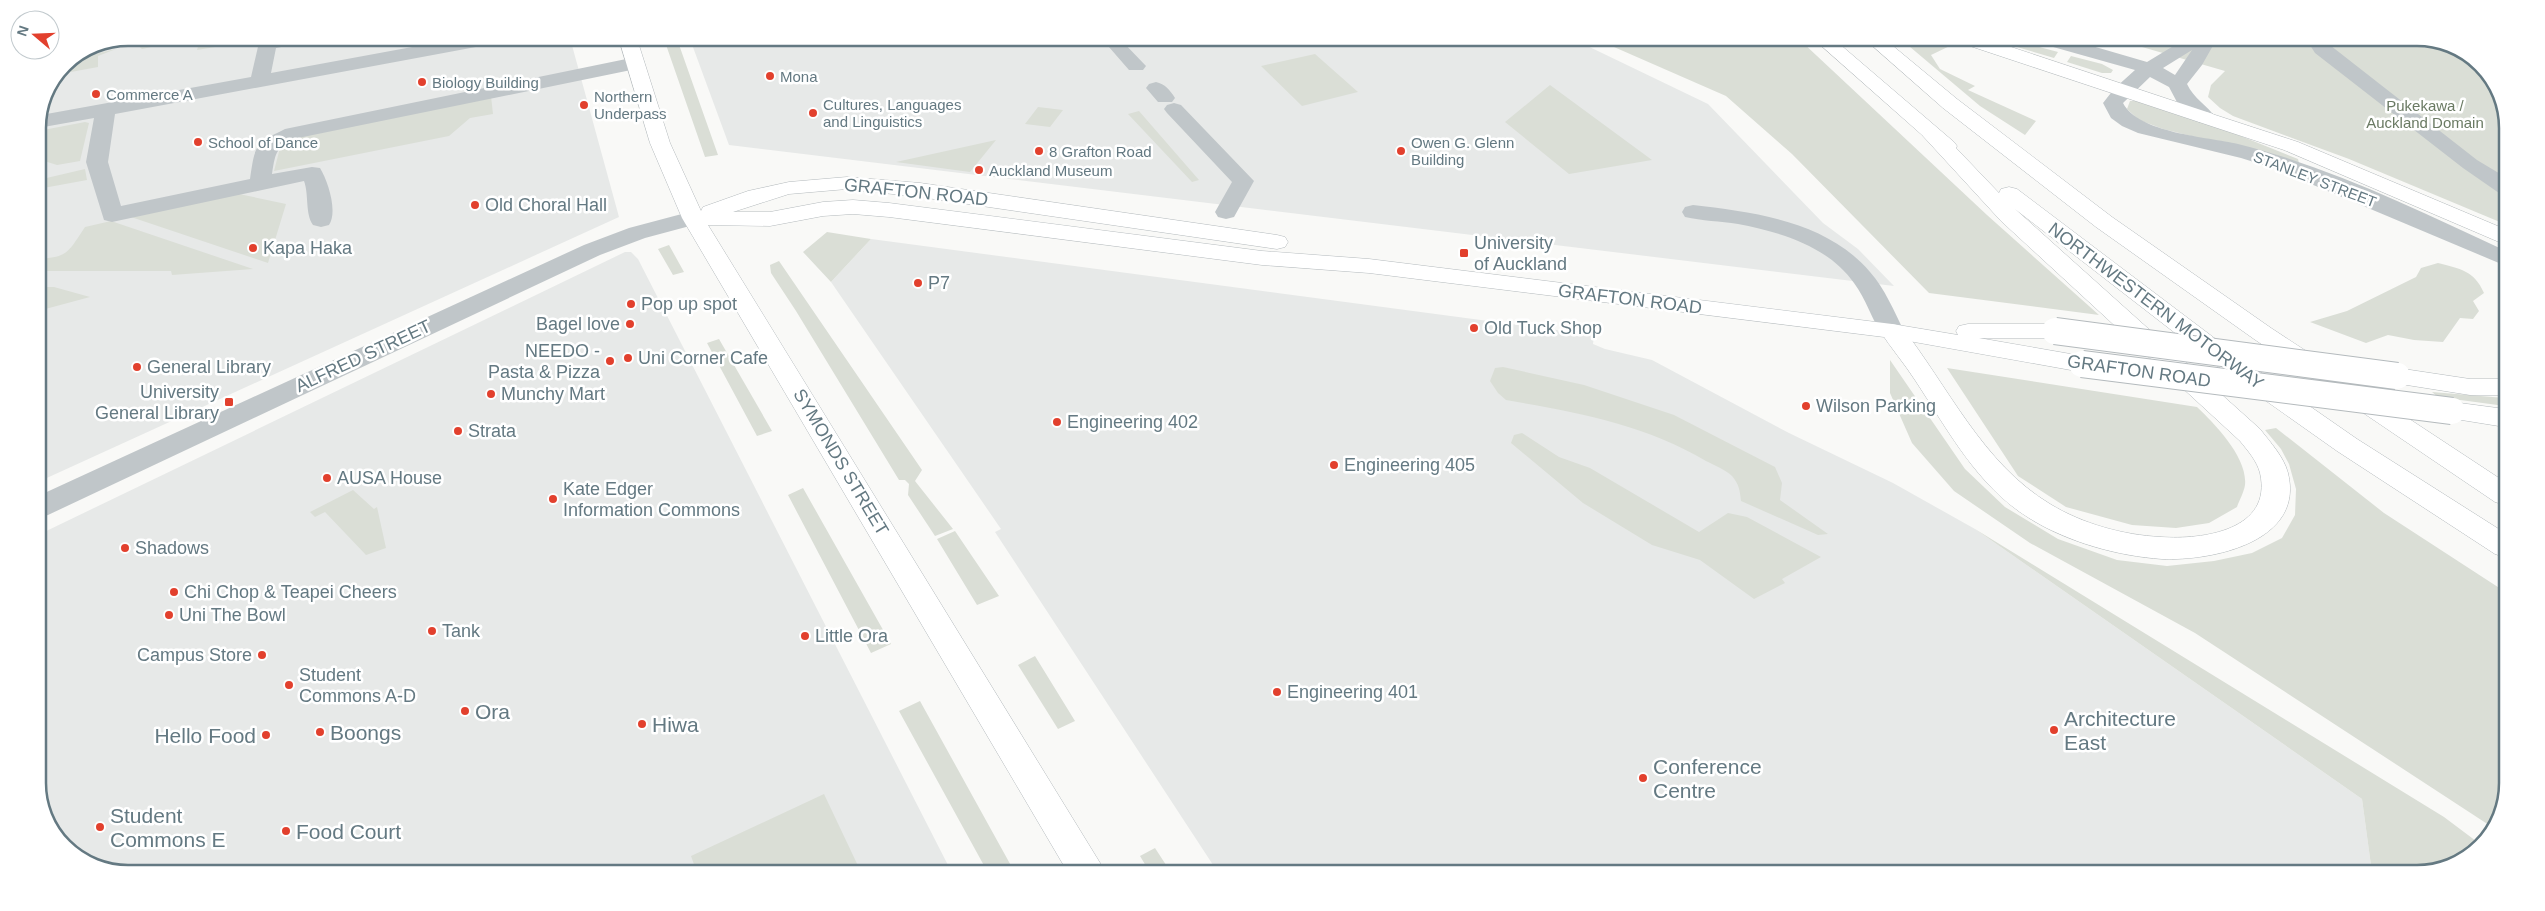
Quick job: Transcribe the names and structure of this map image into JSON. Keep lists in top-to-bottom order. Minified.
{"streets":{"main road":["STANLEY STREET","GRAFTON ROAD","NORTHWESTERN MOTORWAY","SYMONDS STREET"],"street":["ALFRED STREET"]},"crossings":[["GRAFTON ROAD","ALFRED STREET"],["GRAFTON ROAD","SYMONDS STREET"],["ALFRED STREET","SYMONDS STREET"]],"parks":["Pukekawa / Auckland Domain"],"places":{"other":["Mona","Biology Building","Commerce A","Northern Underpass","Cultures, Languages and Linguistics","School of Dance","8 Grafton Road","Owen G. Glenn Building","Auckland Museum","Old Choral Hall","Kapa Haka","P7","Pop up spot","Bagel love","Old Tuck Shop","Uni Corner Cafe","NEEDO - Pasta & Pizza","General Library","Munchy Mart","Wilson Parking","Engineering 402","Strata","Engineering 405","AUSA House","Kate Edger Information Commons","Shadows","Chi Chop & Teapei Cheers","Uni The Bowl","Tank","Little Ora","Campus Store","Student Commons A-D","Engineering 401","Ora","Hiwa","Architecture East","Boongs","Hello Food","Conference Centre","Student Commons E","Food Court"],"transit":["University of Auckland","University General Library"]},"north":"left"}
